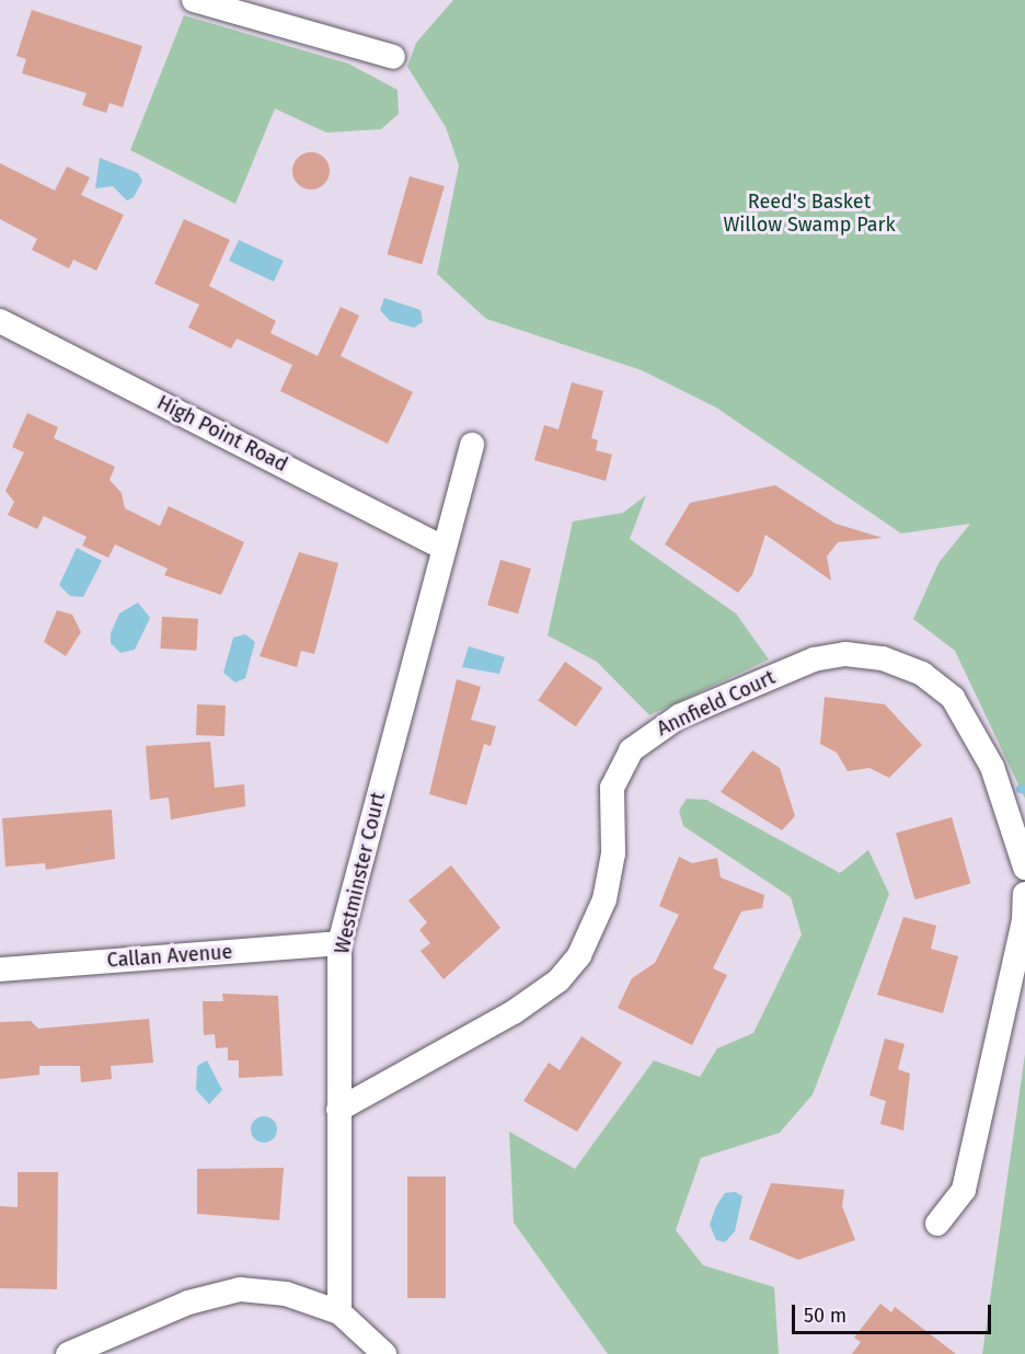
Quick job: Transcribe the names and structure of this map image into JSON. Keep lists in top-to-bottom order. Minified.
{"streets":{"street":["High Point Road","Annfield Court","Westminster Court","Callan Avenue"]},"crossings":[["High Point Road","Westminster Court"],["Annfield Court","Westminster Court"],["Westminster Court","Callan Avenue"]],"parks":["Reed's Basket Willow Swamp Park"],"scale_bar":"50 m"}
